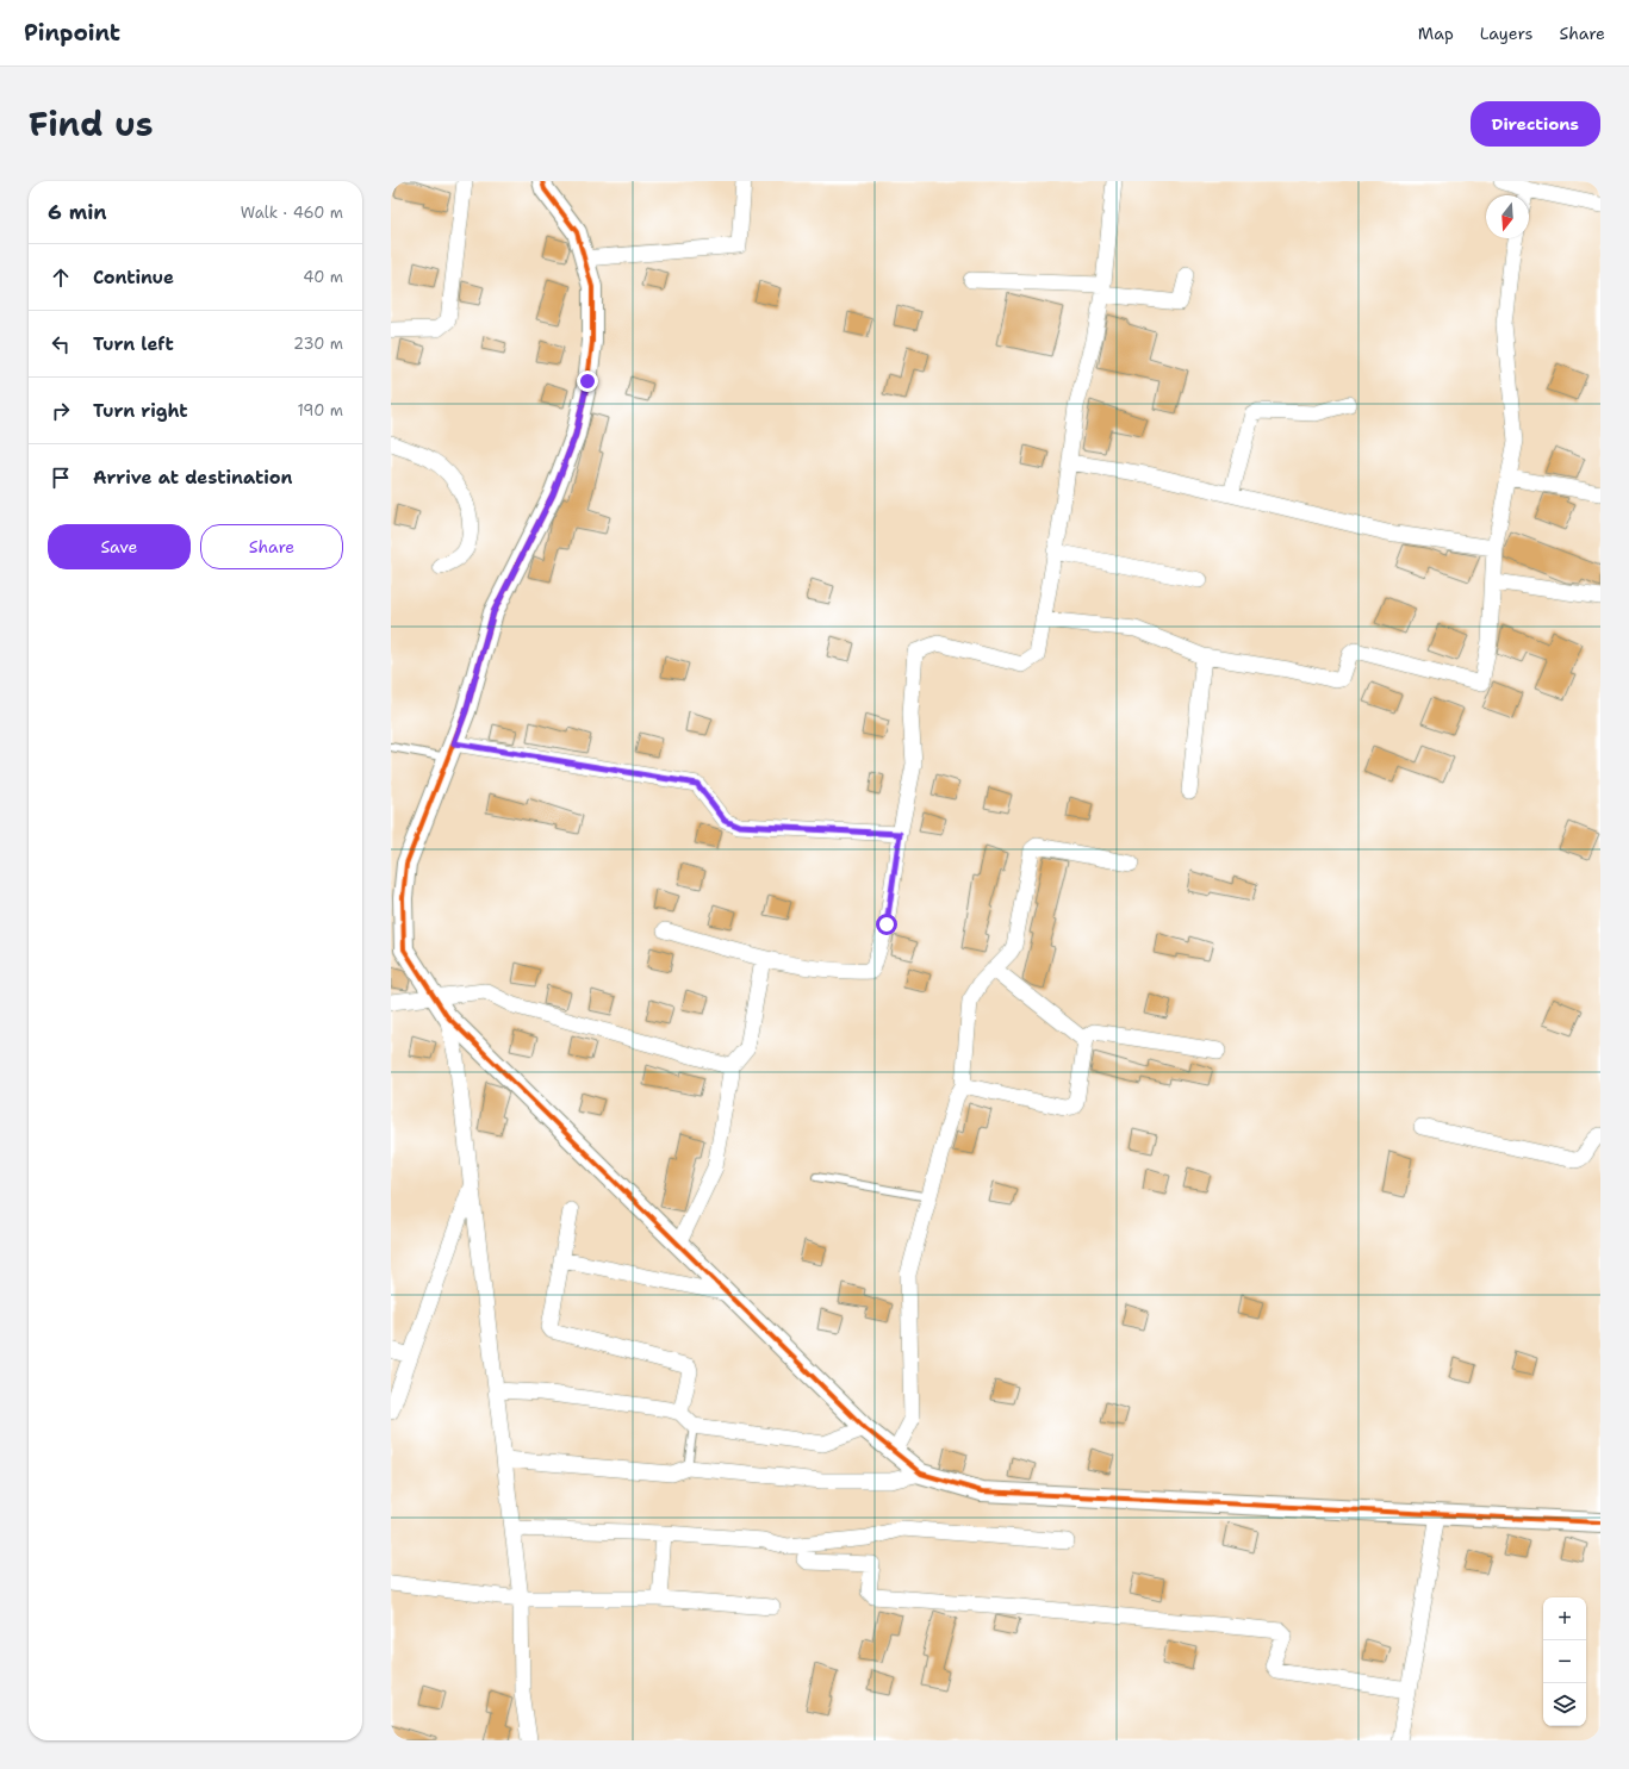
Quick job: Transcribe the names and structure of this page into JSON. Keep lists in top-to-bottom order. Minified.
{"north":"bottom","page":{"header":"Pinpoint","nav":["Map","Layers","Share"],"title":"Find us","buttons":["Directions",["Save","Share"]],"heading":["6 min","Walk · 460 m"],"list":[["Continue","40 m"],["Turn left","230 m"],["Turn right","190 m"],"Arrive at destination"],"map_buttons":["+","−"]}}
